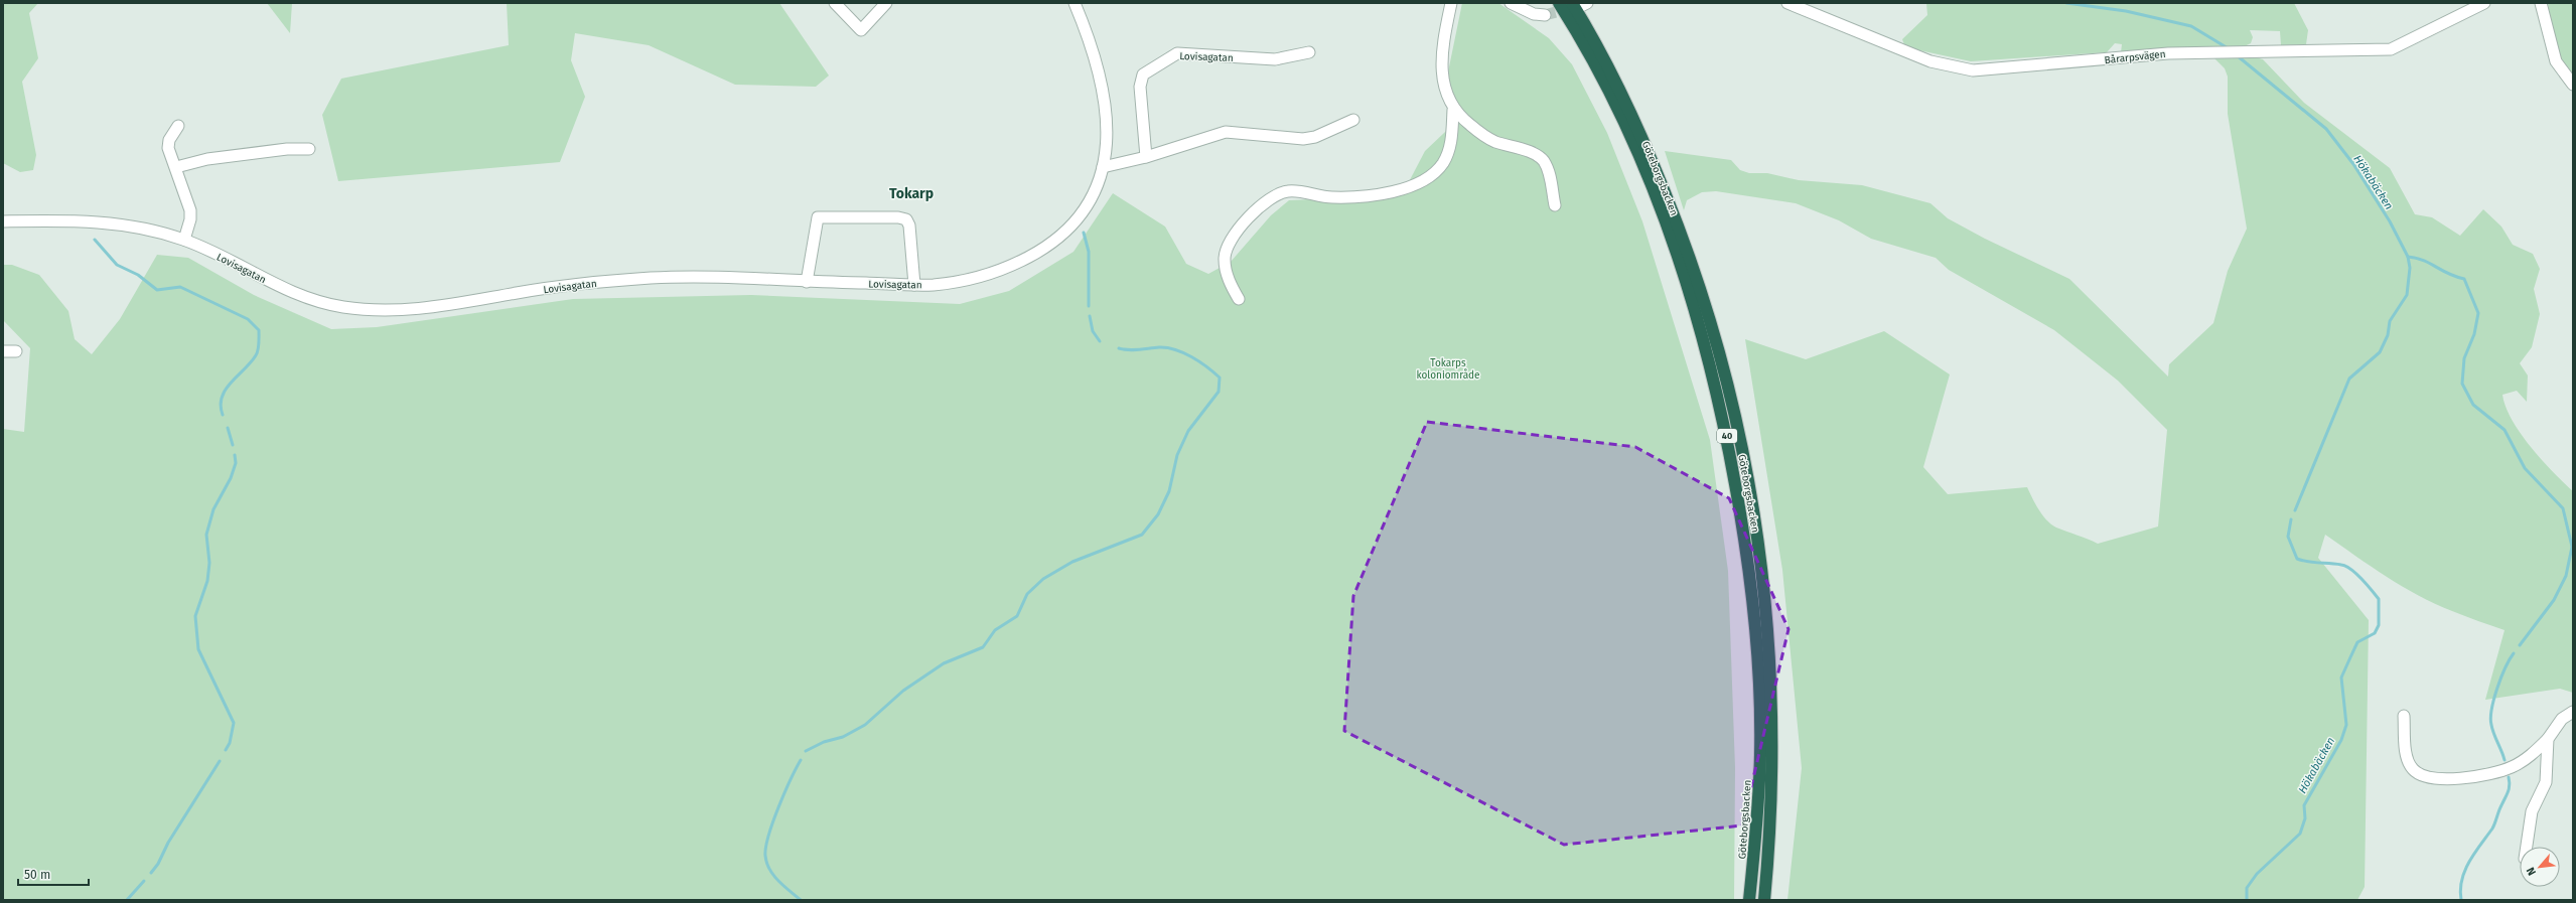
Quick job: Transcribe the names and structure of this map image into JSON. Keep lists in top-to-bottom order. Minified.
{"streets":{"highway":["Göteborgsbacken","40"],"street":["Lovisagatan","Bårarpsvägen"]},"districts":["Tokarp"],"water":["Hökabäcken"],"parks":["Tokarps koloniområde"],"scale_bar":"50 m","north":"bottom left"}
